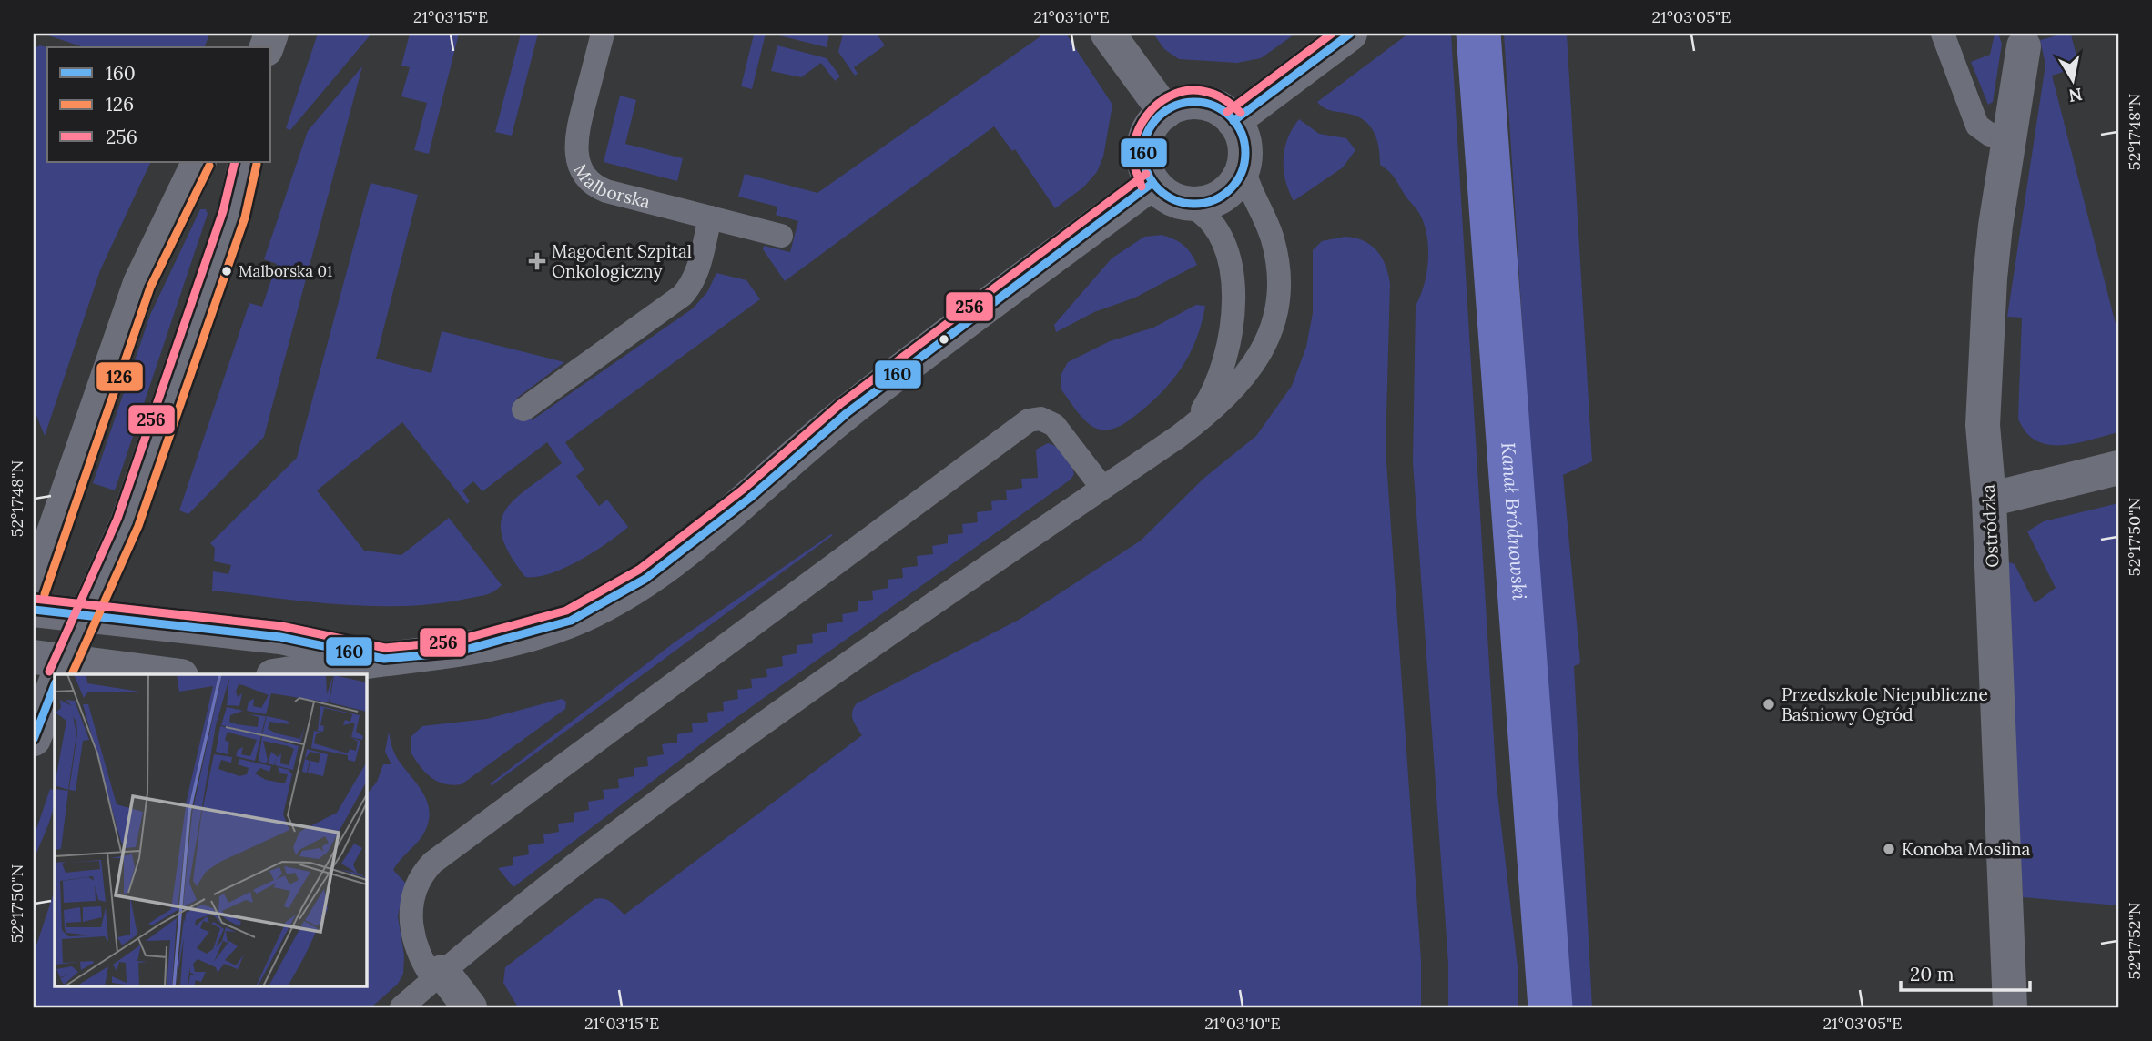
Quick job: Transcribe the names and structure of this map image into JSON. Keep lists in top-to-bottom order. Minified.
{"streets":{"street":["Ostródzka"],"lane":["Malborska"]},"water":["Kanał Bródnowski"],"places":{"health":["Magodent Szpital Onkologiczny"],"other":["Malborska 01","Przedszkole Niepubliczne Baśniowy Ogród","Konoba Moslina"]},"lines":["transit line 160","transit line 256","transit line 126"],"legend":["160","126","256"],"scale_bar":"20 m","north":"bottom","coordinates":["21°03'15\"E","21°03'10\"E","21°03'05\"E","52°17'48\"N","52°17'50\"N","52°17'52\"N"]}
